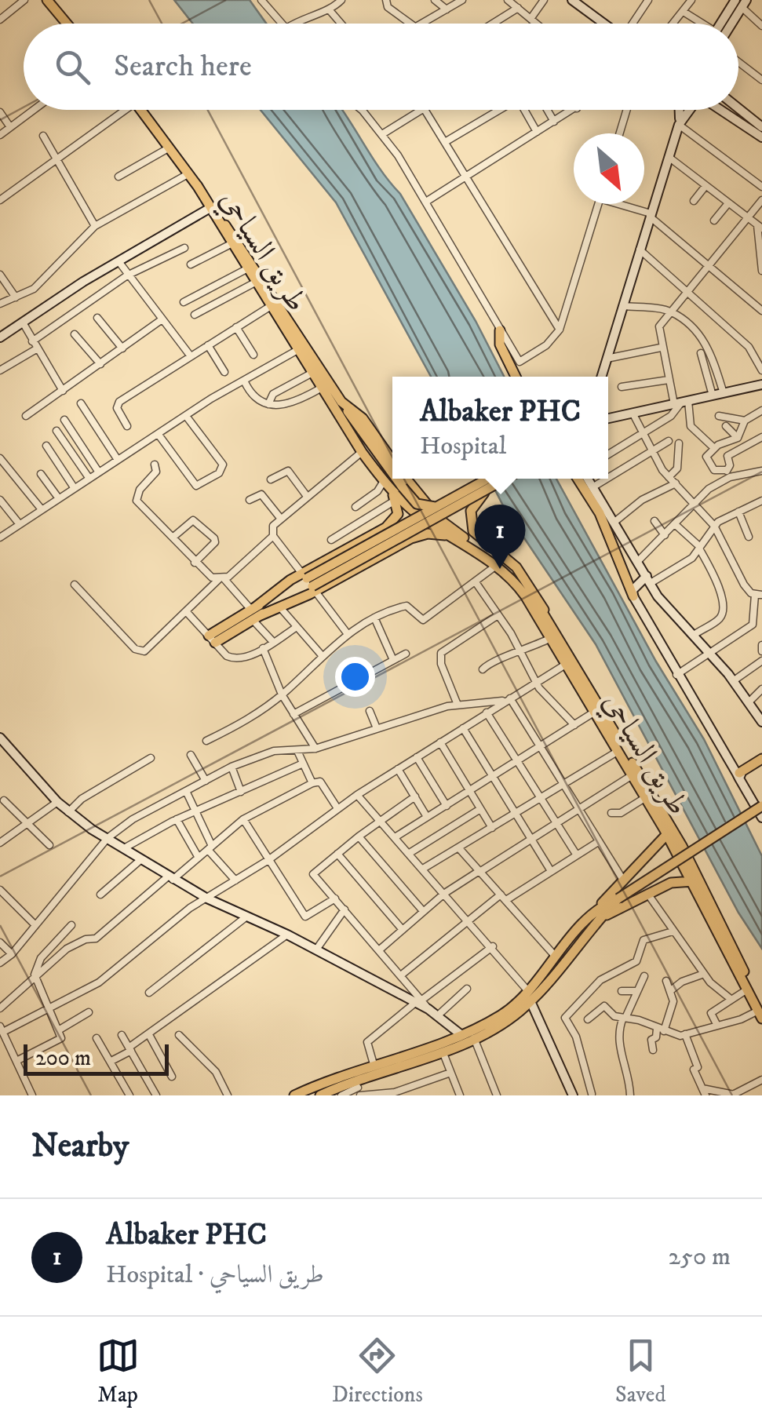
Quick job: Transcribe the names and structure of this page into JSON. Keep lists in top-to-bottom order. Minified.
{"streets":{"main road":["طريق السياحي"]},"scale_bar":"200 m","north":"bottom right","page":{"search":"Search here","popup":["Albaker PHC","Hospital"],"pins":"1","scale":"200 m","heading":"Nearby","list":[{"mark":"1","name":"Albaker PHC","note":"Hospital · طريق السياحي","value":"250 m"}],"nav":["Map","Directions","Saved"]}}
